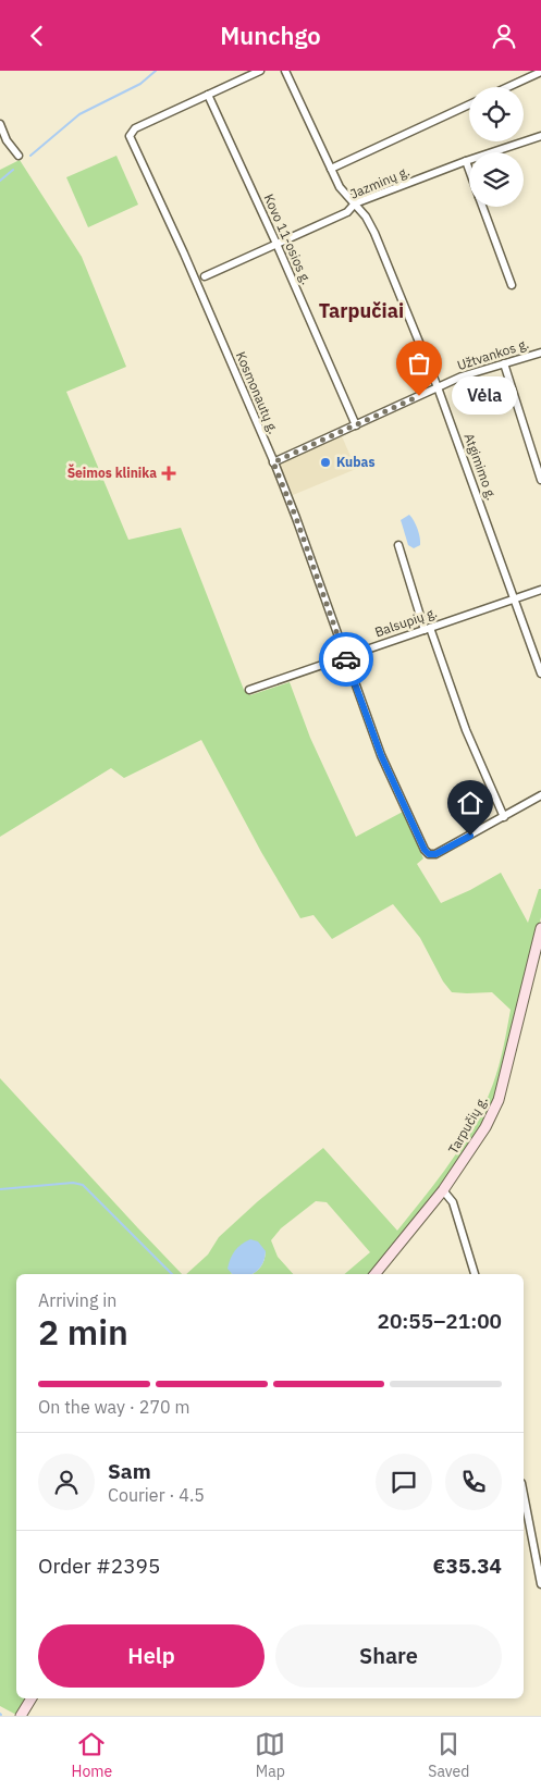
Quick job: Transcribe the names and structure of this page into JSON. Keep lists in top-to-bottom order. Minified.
{"streets":{"main road":["Tarpučių g."],"street":["Jazminų g.","Kovo 11-osios g.","Užtvankos g.","Kosmonautų g.","Atgimimo g.","Balsupių g."]},"crossings":[["Jazminų g.","Kovo 11-osios g."],["Jazminų g.","Atgimimo g."],["Kovo 11-osios g.","Užtvankos g."],["Kovo 11-osios g.","Kosmonautų g."],["Užtvankos g.","Kosmonautų g."],["Užtvankos g.","Atgimimo g."],["Kosmonautų g.","Balsupių g."],["Atgimimo g.","Balsupių g."]],"districts":["Tarpučiai"],"places":{"other":["Vėla","Kubas"],"health":["Šeimos klinika"]},"page":{"header":"Munchgo","bubble":"Vėla","heading":["2 min","Arriving in","20:55–21:00"],"panel":["Sam","Courier · 4.5","Order #2395","€35.34"],"bar":"On the way · 270 m","buttons":["Help","Share"],"tabs":["Home","Map","Saved"]}}
